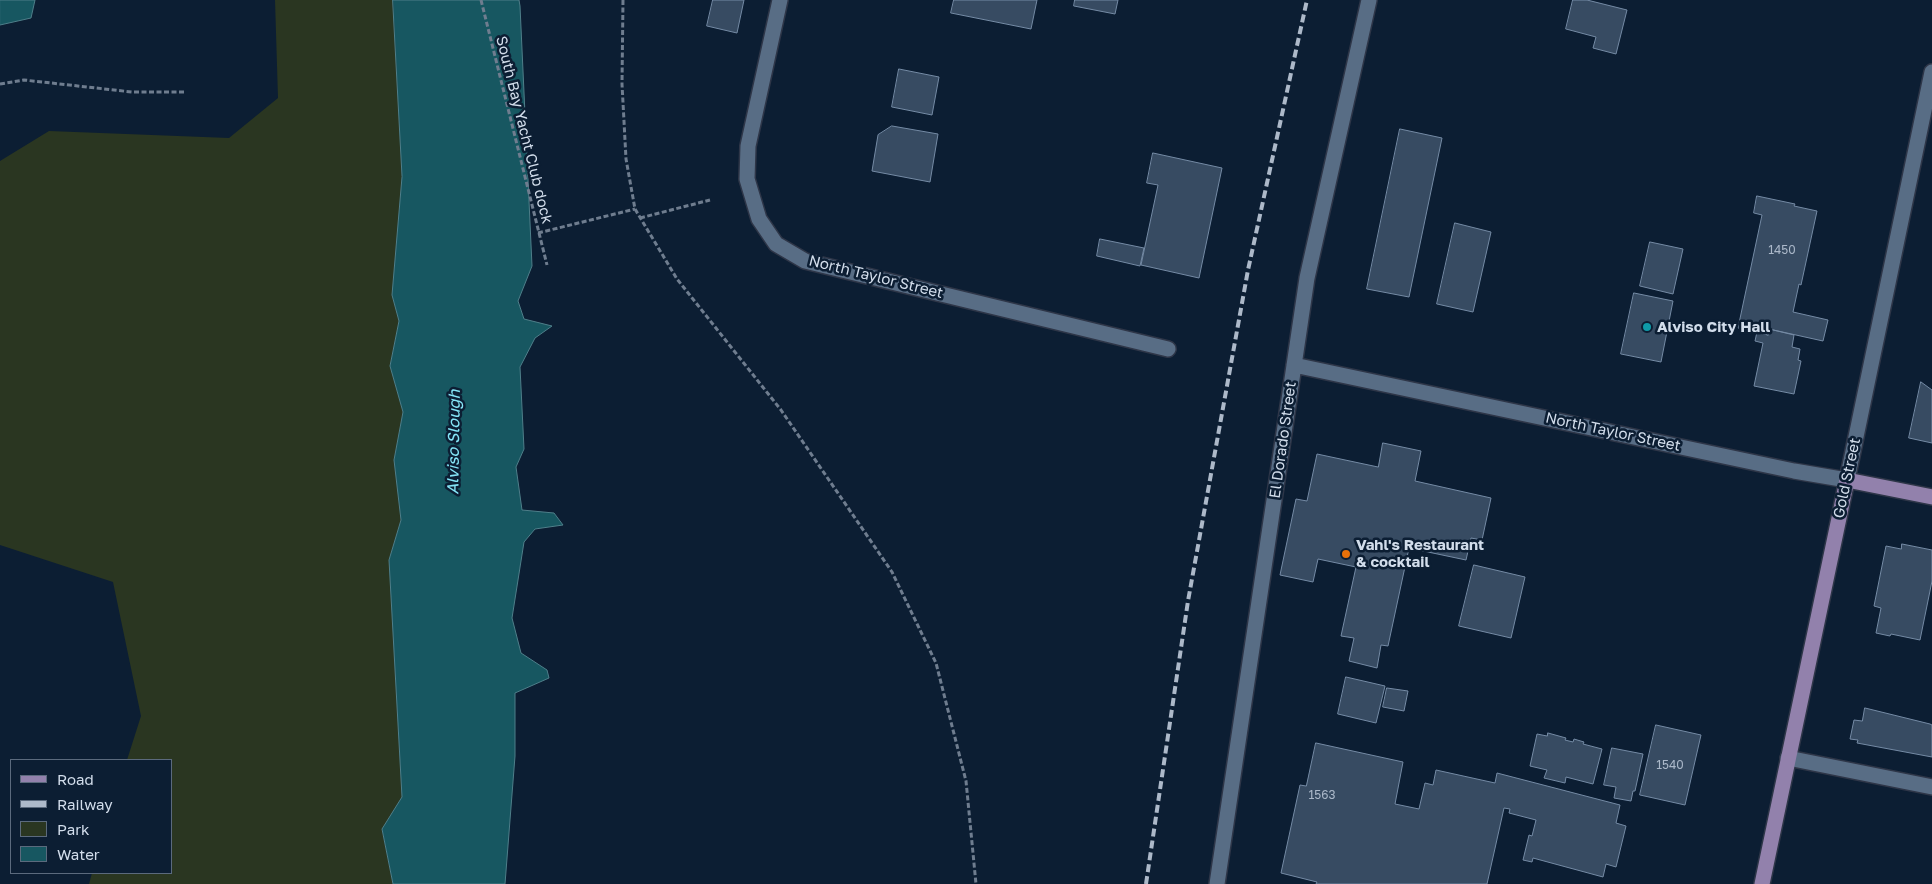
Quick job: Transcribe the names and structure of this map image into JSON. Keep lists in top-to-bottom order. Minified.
{"streets":{"main road":["North Taylor Street","Gold Street"],"street":["El Dorado Street"],"path":["South Bay Yacht Club dock"]},"crossings":[["North Taylor Street","El Dorado Street"],["North Taylor Street","Gold Street"]],"water":["Alviso Slough"],"places":["Alviso City Hall","Vahl's Restaurant & cocktail"],"house_numbers":["1450","1540","1563"],"legend":["Road","Railway","Park","Water"]}
